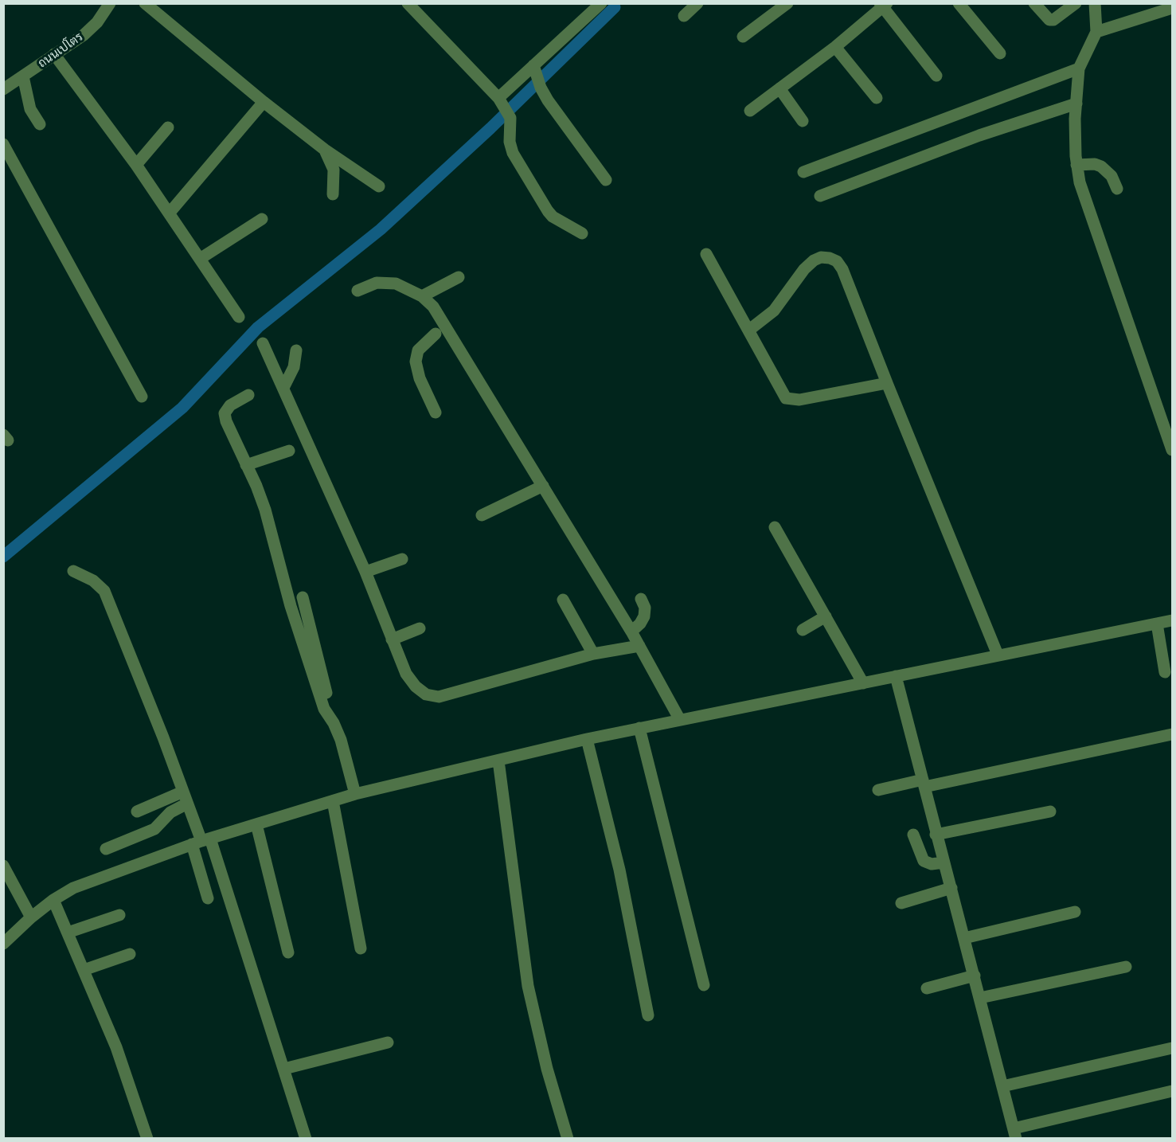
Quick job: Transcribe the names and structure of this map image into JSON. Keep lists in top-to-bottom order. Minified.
{"streets":{"street":["ถนนเปโตร"]}}
